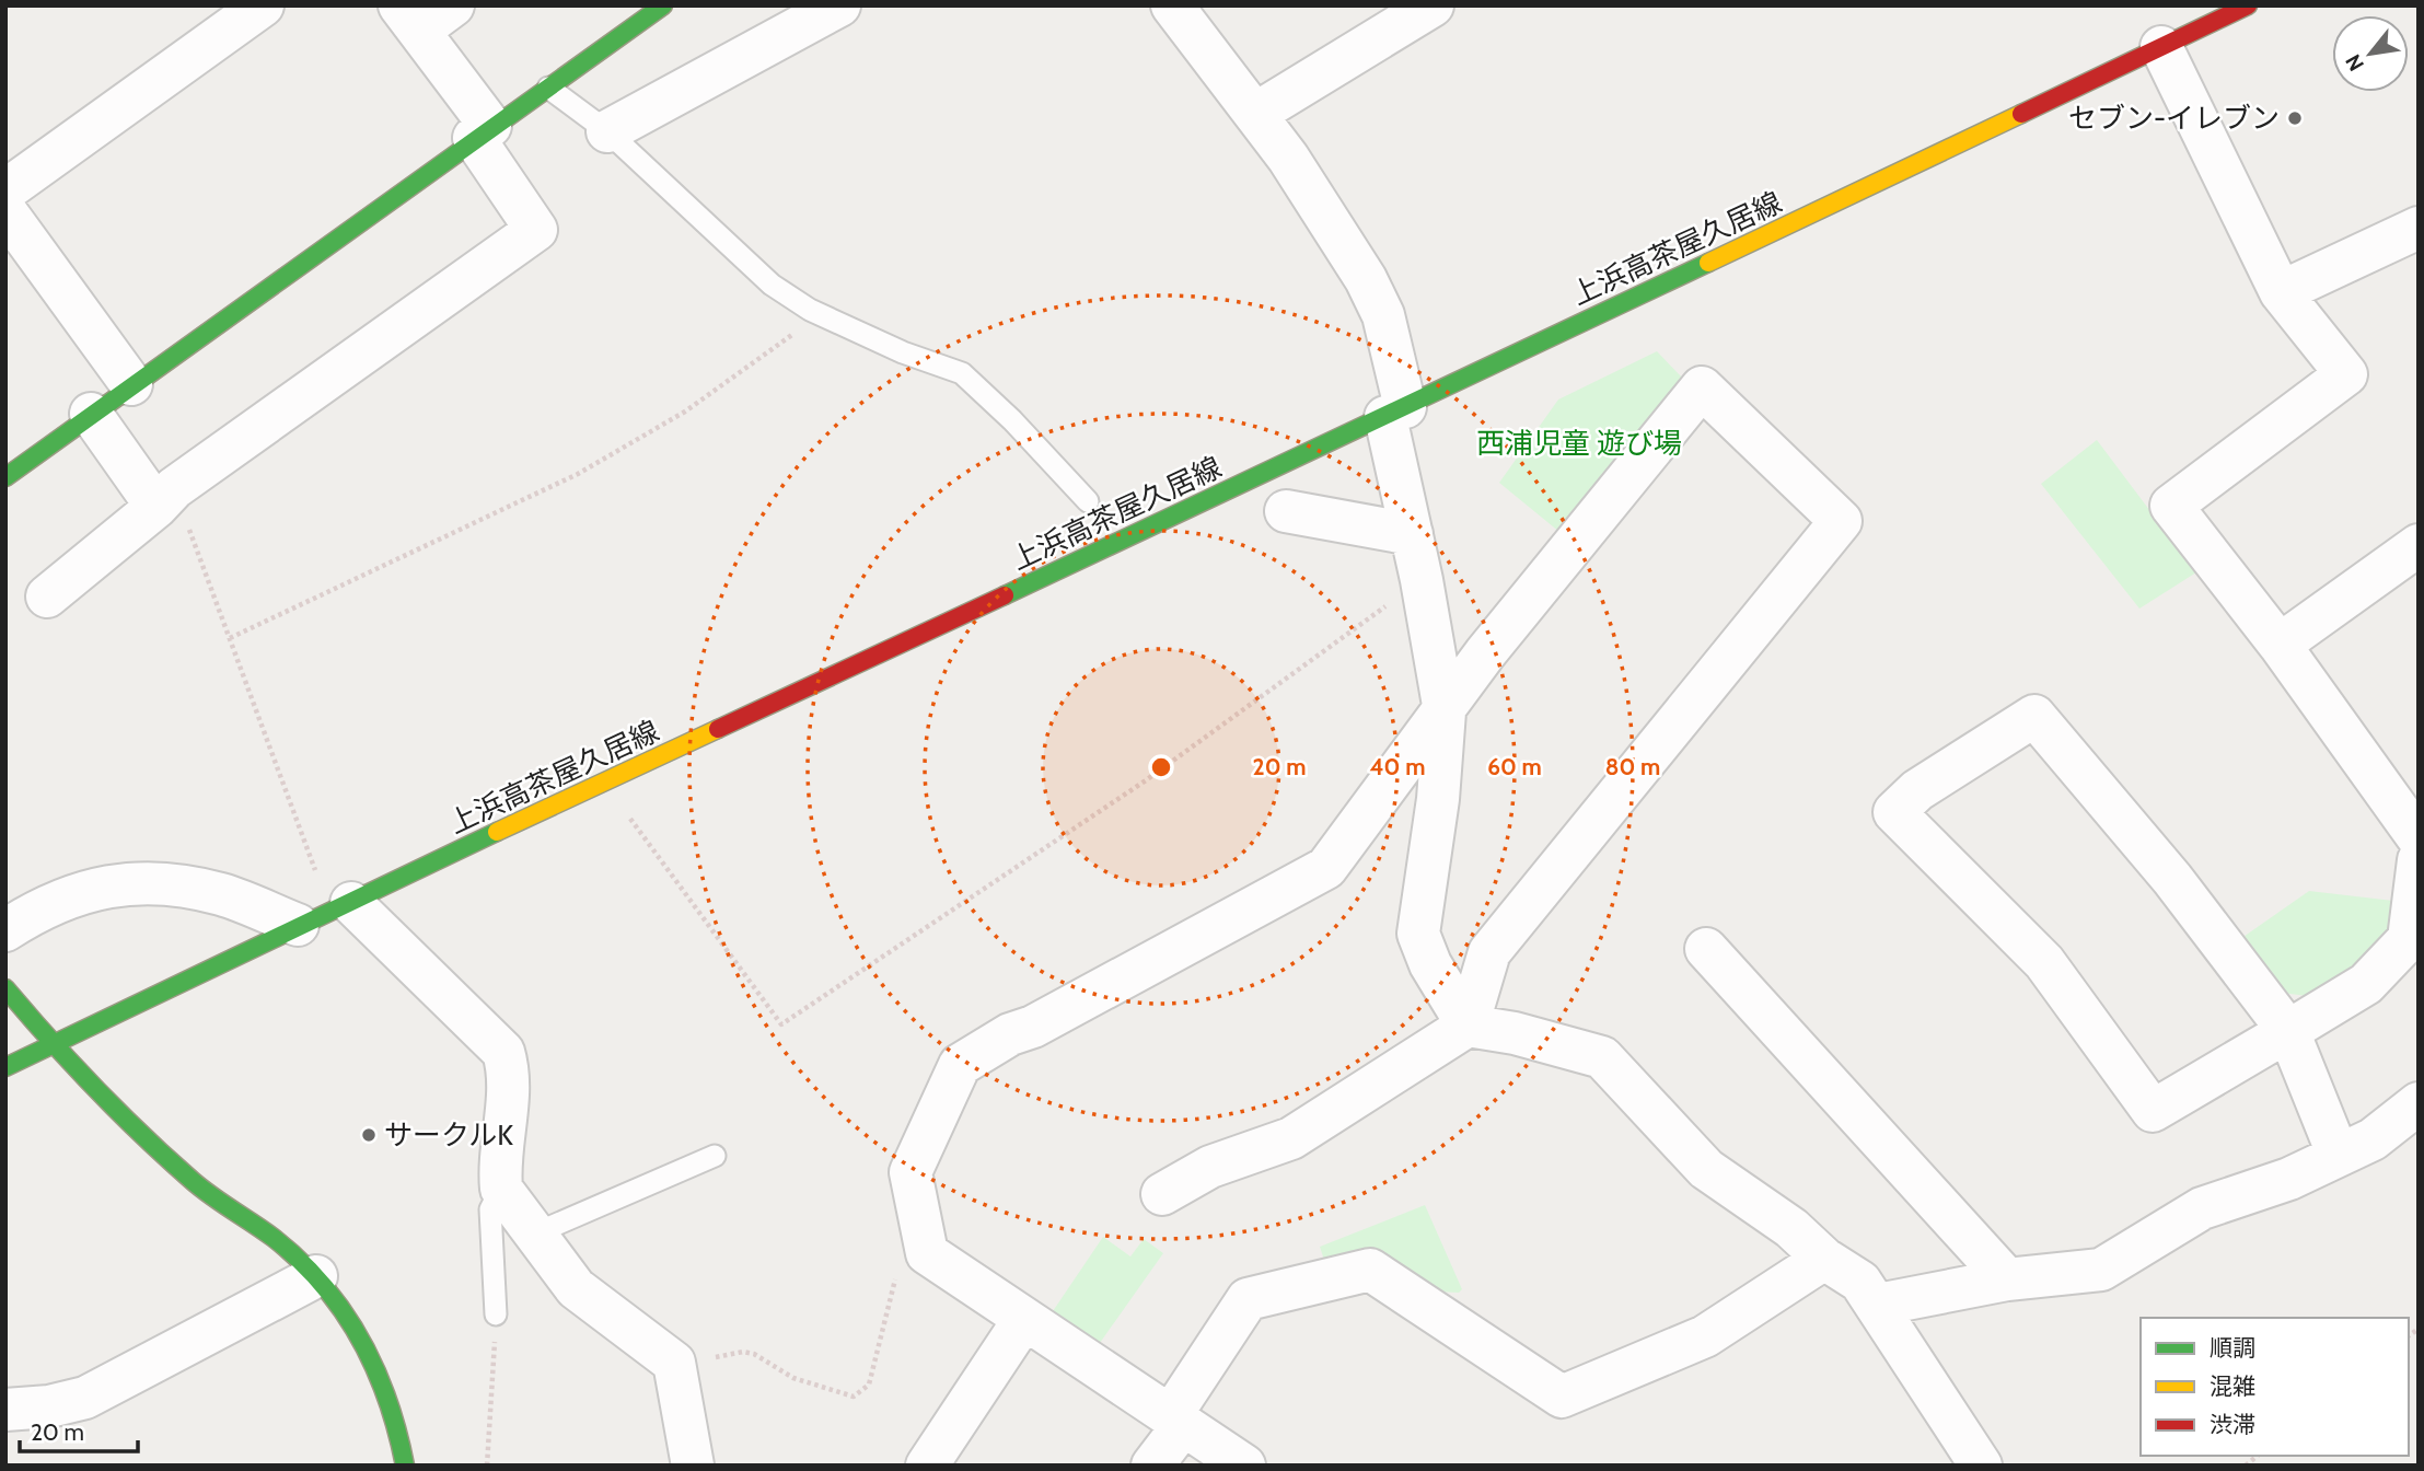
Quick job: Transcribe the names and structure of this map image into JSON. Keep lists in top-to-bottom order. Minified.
{"streets":{"main road":["上浜高茶屋久居線"]},"parks":["西浦児童 遊び場"],"places":["セブン-イレブン","サークルK"],"legend":["順調","混雑","渋滞"],"scale_bar":"20 m","north":"bottom left","rings":["20 m","40 m","60 m","80 m"]}
